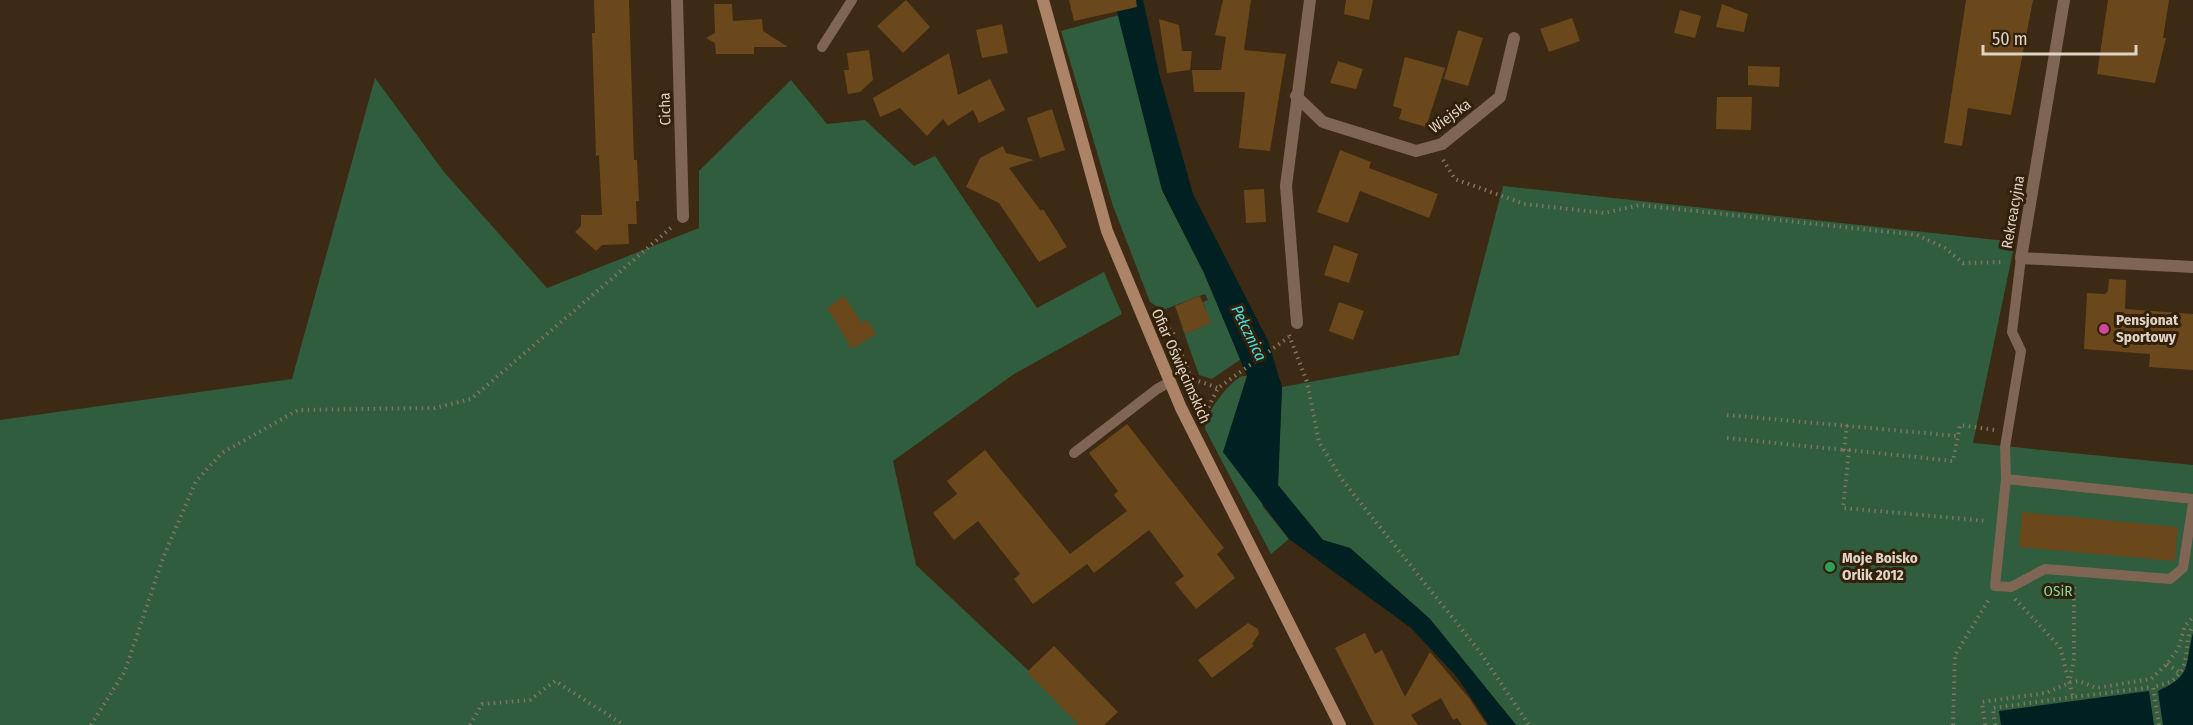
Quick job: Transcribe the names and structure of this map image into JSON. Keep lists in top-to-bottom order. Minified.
{"streets":{"street":["Cicha","Wiejska","Rekreacyjna","Ofiar Oświęcimskich"]},"water":["Pełcznica"],"parks":["OSiR"],"places":["Pensjonat Sportowy","Moje Boisko Orlik 2012"],"scale_bar":"50 m"}
